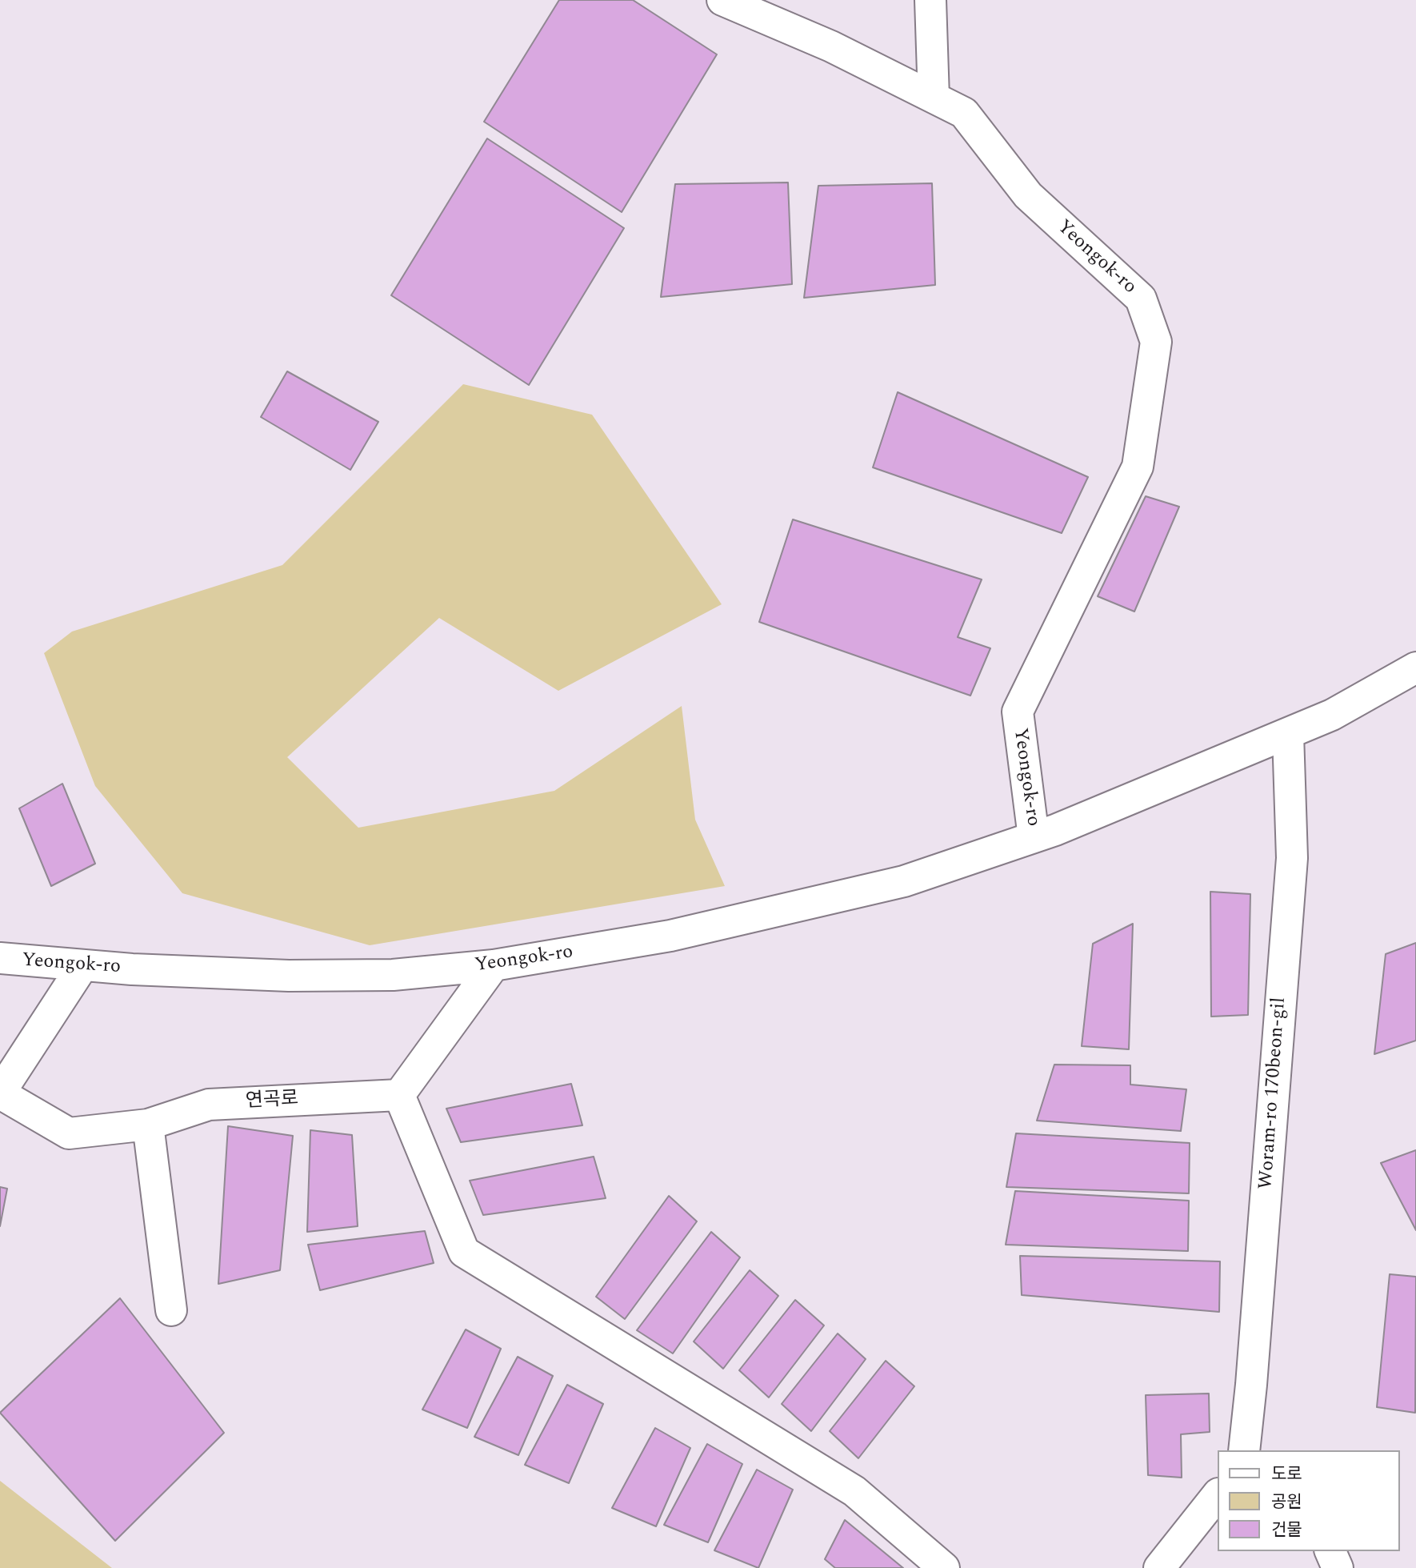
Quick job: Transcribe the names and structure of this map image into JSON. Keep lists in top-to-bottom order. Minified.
{"streets":{"street":["Yeongok-ro","Woram-ro 170beon-gil","연곡로"]},"crossings":[["Yeongok-ro","Woram-ro 170beon-gil"]],"legend":["도로","공원","건물"]}
